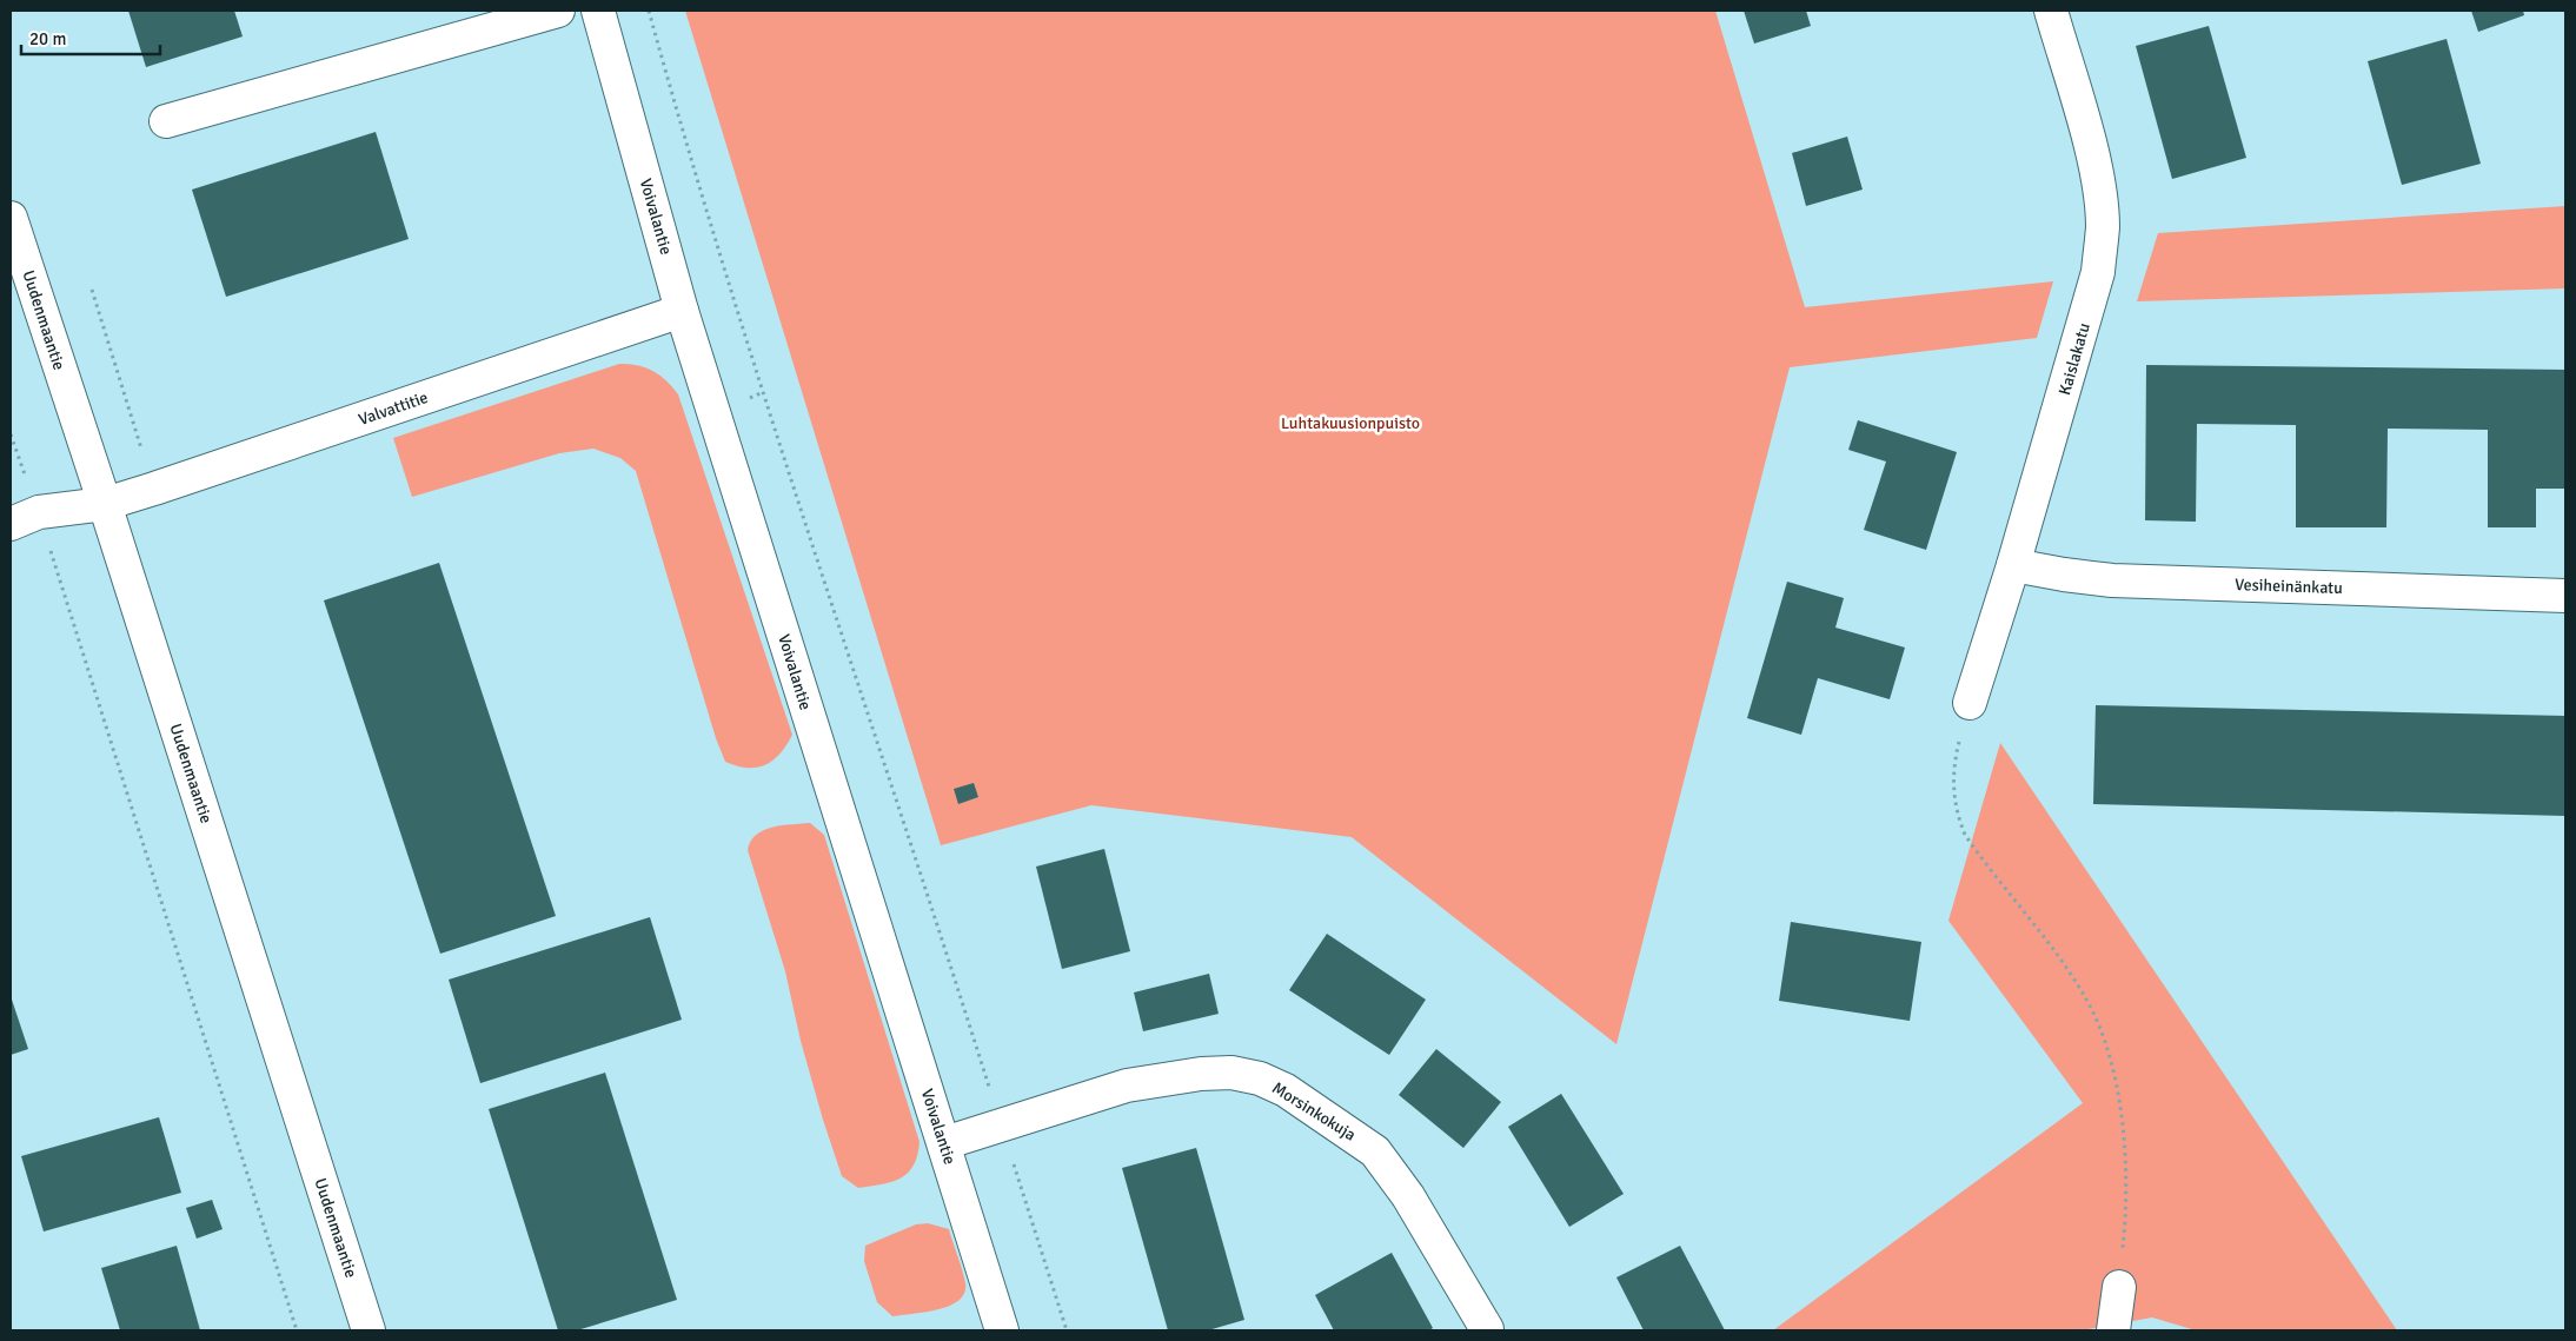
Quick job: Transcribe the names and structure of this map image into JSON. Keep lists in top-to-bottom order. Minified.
{"streets":{"street":["Voivalantie","Uudenmaantie","Kaislakatu","Valvattitie","Vesiheinänkatu","Morsinkokuja"]},"crossings":[["Voivalantie","Valvattitie"],["Voivalantie","Morsinkokuja"],["Uudenmaantie","Valvattitie"],["Kaislakatu","Vesiheinänkatu"]],"parks":["Luhtakuusionpuisto"],"scale_bar":"20 m"}
